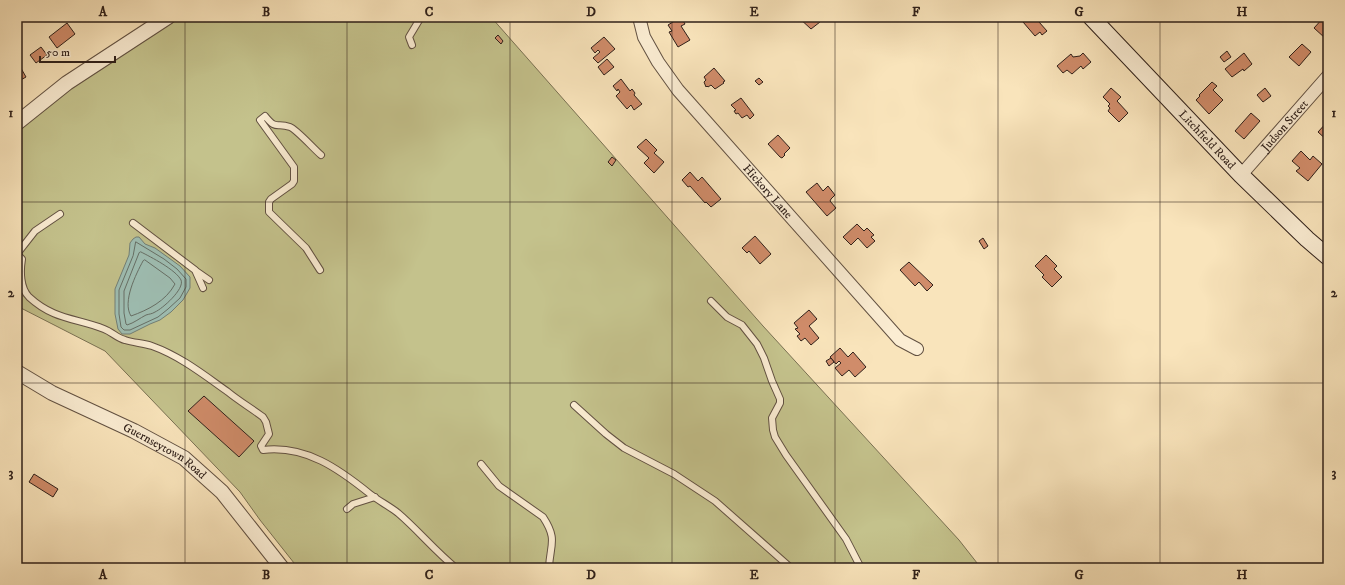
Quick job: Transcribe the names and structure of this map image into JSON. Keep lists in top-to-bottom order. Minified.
{"streets":{"main road":["Litchfield Road"],"street":["Judson Street","Hickory Lane","Guernseytown Road"]},"crossings":[["Judson Street","Litchfield Road"]],"scale_bar":"50 m","grid":{"columns":["A","B","C","D","E","F","G","H"],"rows":["1","2","3"]}}
